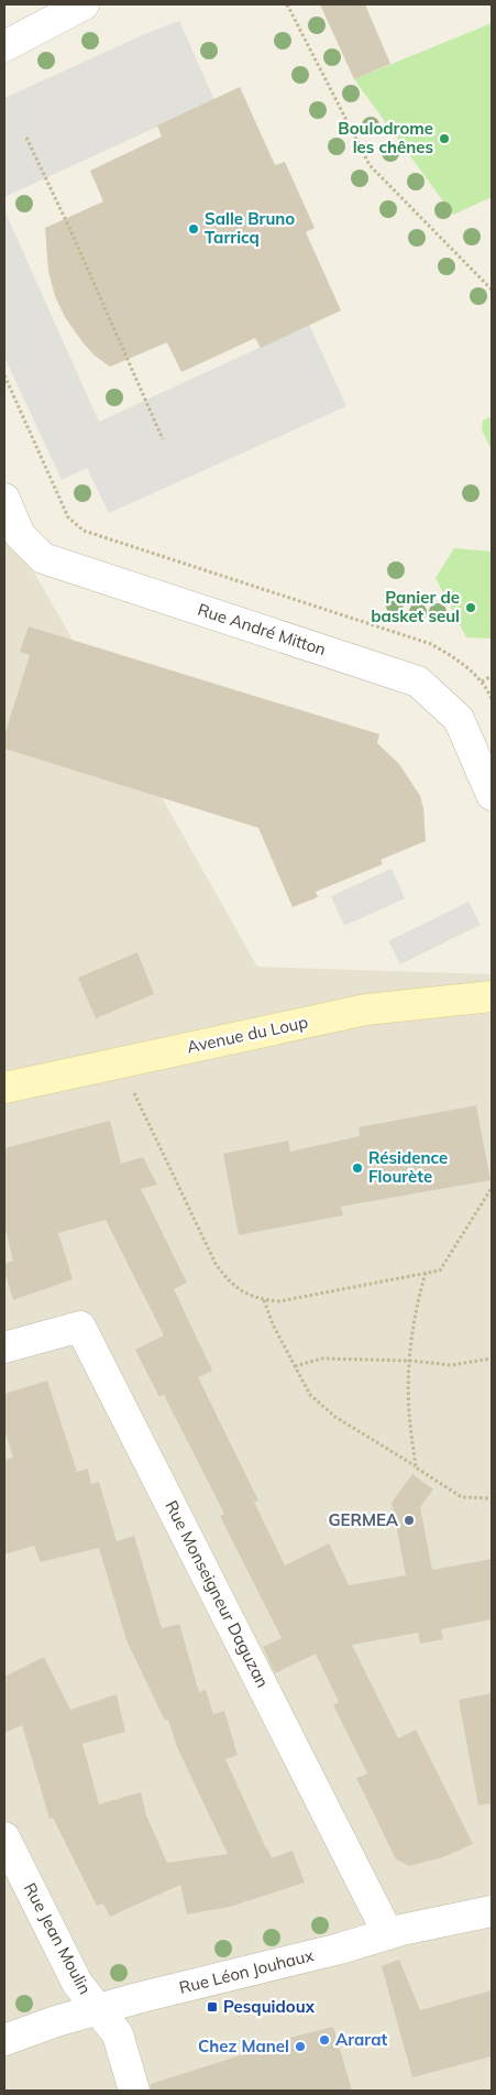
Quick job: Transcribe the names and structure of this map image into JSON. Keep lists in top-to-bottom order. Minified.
{"streets":{"street":["Rue André Mitton","Avenue du Loup","Rue Monseigneur Daguzan","Rue Jean Moulin","Rue Léon Jouhaux"]},"crossings":[["Rue Monseigneur Daguzan","Rue Léon Jouhaux"],["Rue Jean Moulin","Rue Léon Jouhaux"]],"places":{"other":["Boulodrome les chênes","Salle Bruno Tarricq","Panier de basket seul","Résidence Flourète","GERMEA","Ararat","Chez Manel"],"transit":["Pesquidoux"]}}
